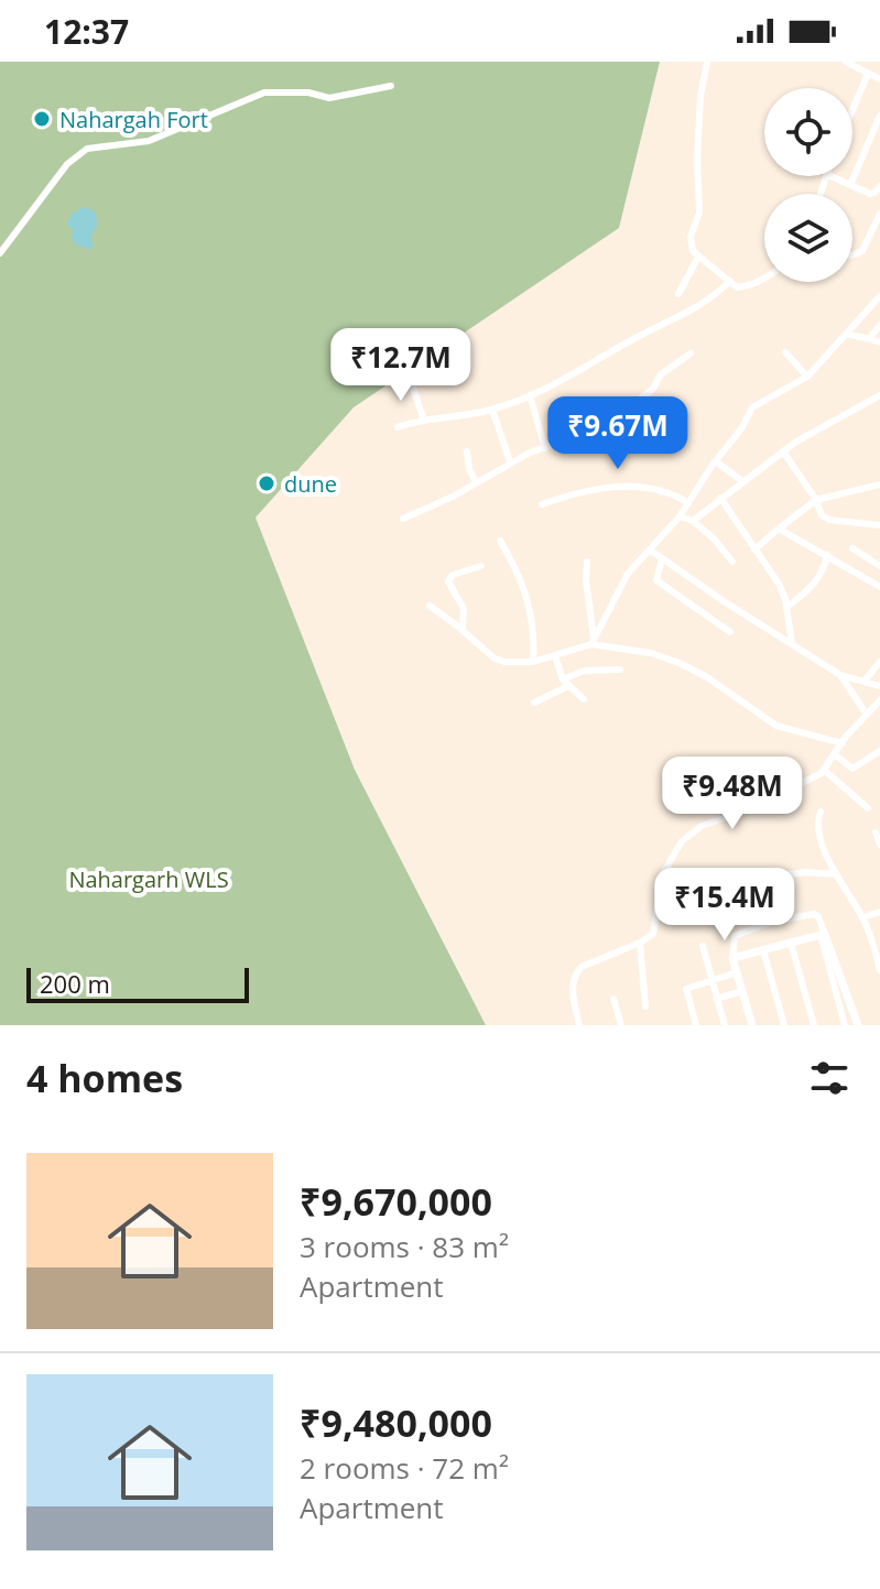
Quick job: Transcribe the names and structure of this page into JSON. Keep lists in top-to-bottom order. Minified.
{"parks":["Nahargarh WLS"],"places":["Nahargah Fort","dune"],"scale_bar":"200 m","page":{"status":"12:37","price":["₹12.7M","₹9.67M","₹9.48M","₹15.4M"],"scale":"200 m","heading":"4 homes","list":[{"name":"₹9,670,000","note":"3 rooms · 83 m² · Apartment"},{"name":"₹9,480,000","note":"2 rooms · 72 m² · Apartment"}]}}
